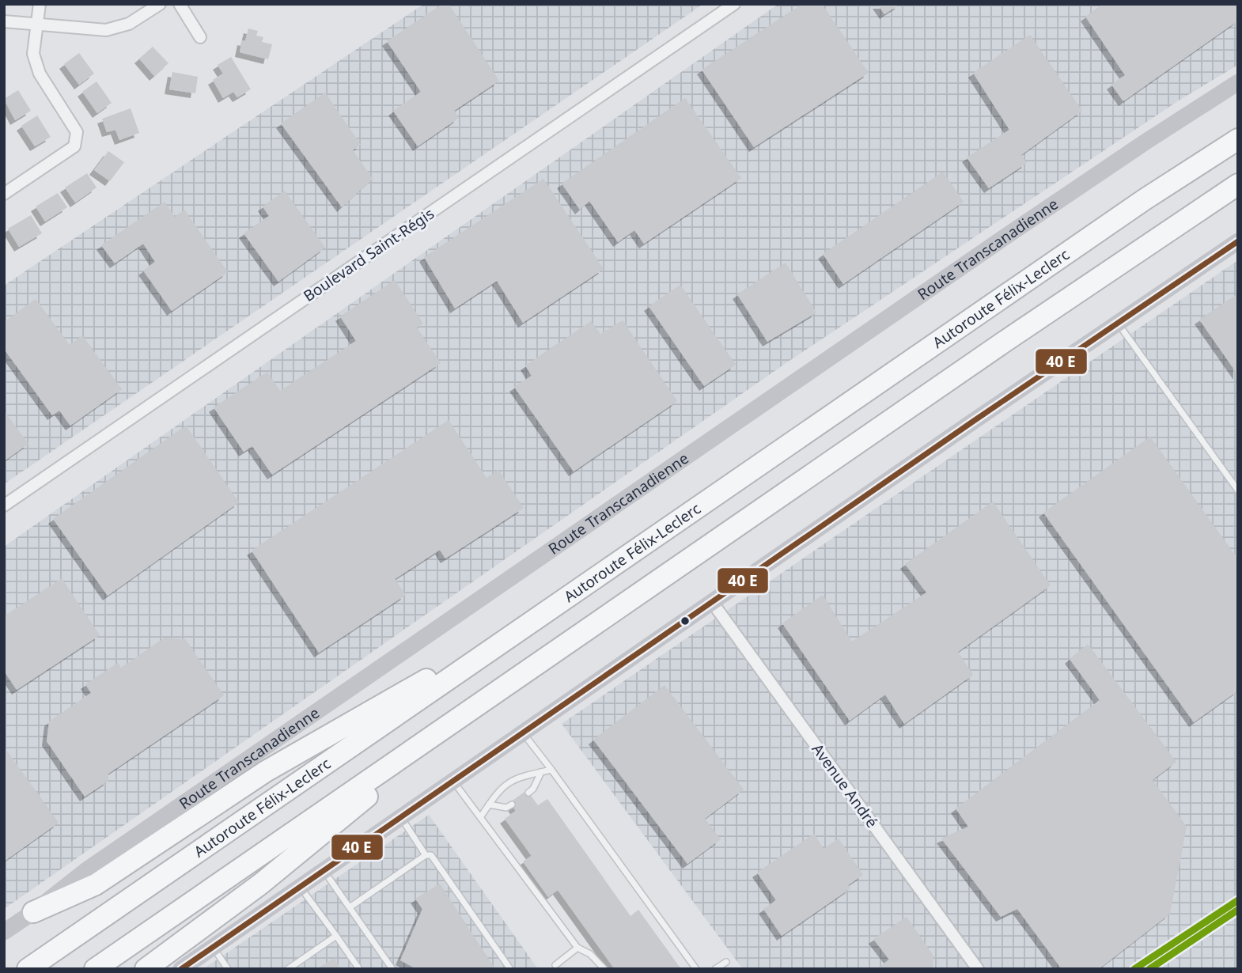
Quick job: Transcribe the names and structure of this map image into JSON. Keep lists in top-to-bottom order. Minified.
{"streets":{"highway":["Autoroute Félix-Leclerc"],"main road":["Route Transcanadienne"],"street":["Boulevard Saint-Régis","Avenue André"]}}
